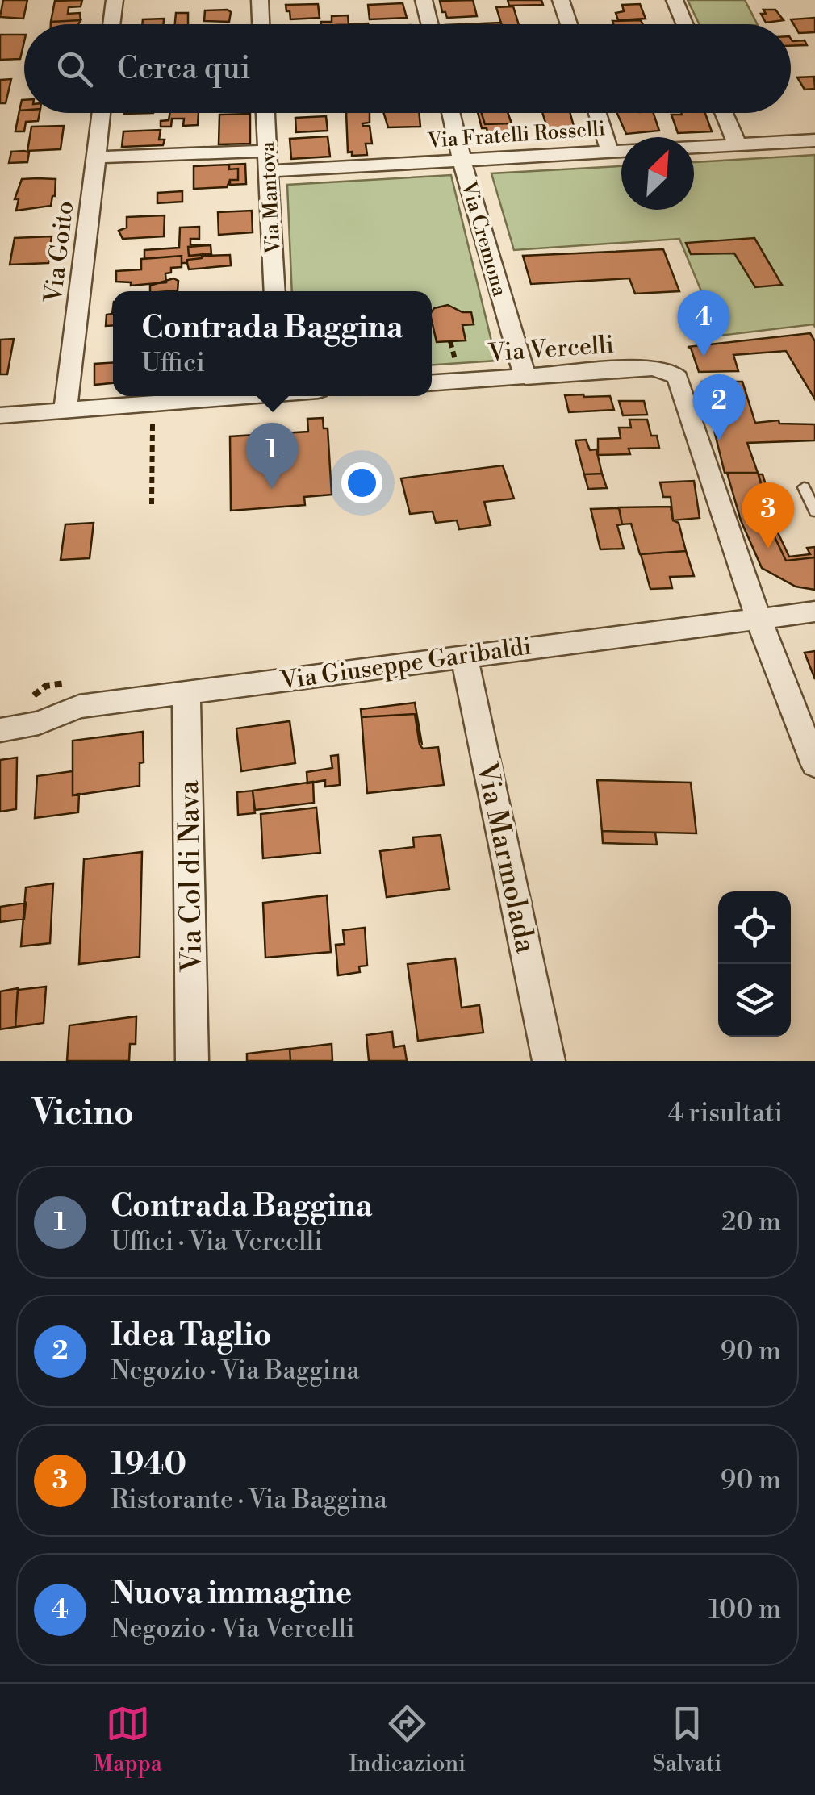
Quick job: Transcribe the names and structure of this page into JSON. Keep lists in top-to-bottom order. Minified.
{"streets":{"street":["Via Fratelli Rosselli","Via Mantova","Via Cremona","Via Goito","Via Vercelli","Via Giuseppe Garibaldi","Via Marmolada","Via Col di Nava"]},"crossings":[["Via Fratelli Rosselli","Via Mantova"],["Via Fratelli Rosselli","Via Cremona"],["Via Cremona","Via Vercelli"],["Via Vercelli","Via Giuseppe Garibaldi"],["Via Giuseppe Garibaldi","Via Marmolada"],["Via Giuseppe Garibaldi","Via Col di Nava"]],"north":"top right","page":{"search":"Cerca qui","pins":["4","2","1","3"],"popup":["Contrada Baggina","Uffici"],"heading":["Vicino","4 risultati"],"list":[{"mark":"1","name":"Contrada Baggina","note":"Uffici · Via Vercelli","value":"20 m"},{"mark":"2","name":"Idea Taglio","note":"Negozio · Via Baggina","value":"90 m"},{"mark":"3","name":"1940","note":"Ristorante · Via Baggina","value":"90 m"},{"mark":"4","name":"Nuova immagine","note":"Negozio · Via Vercelli","value":"100 m"}],"nav":["Mappa","Indicazioni","Salvati"]}}
